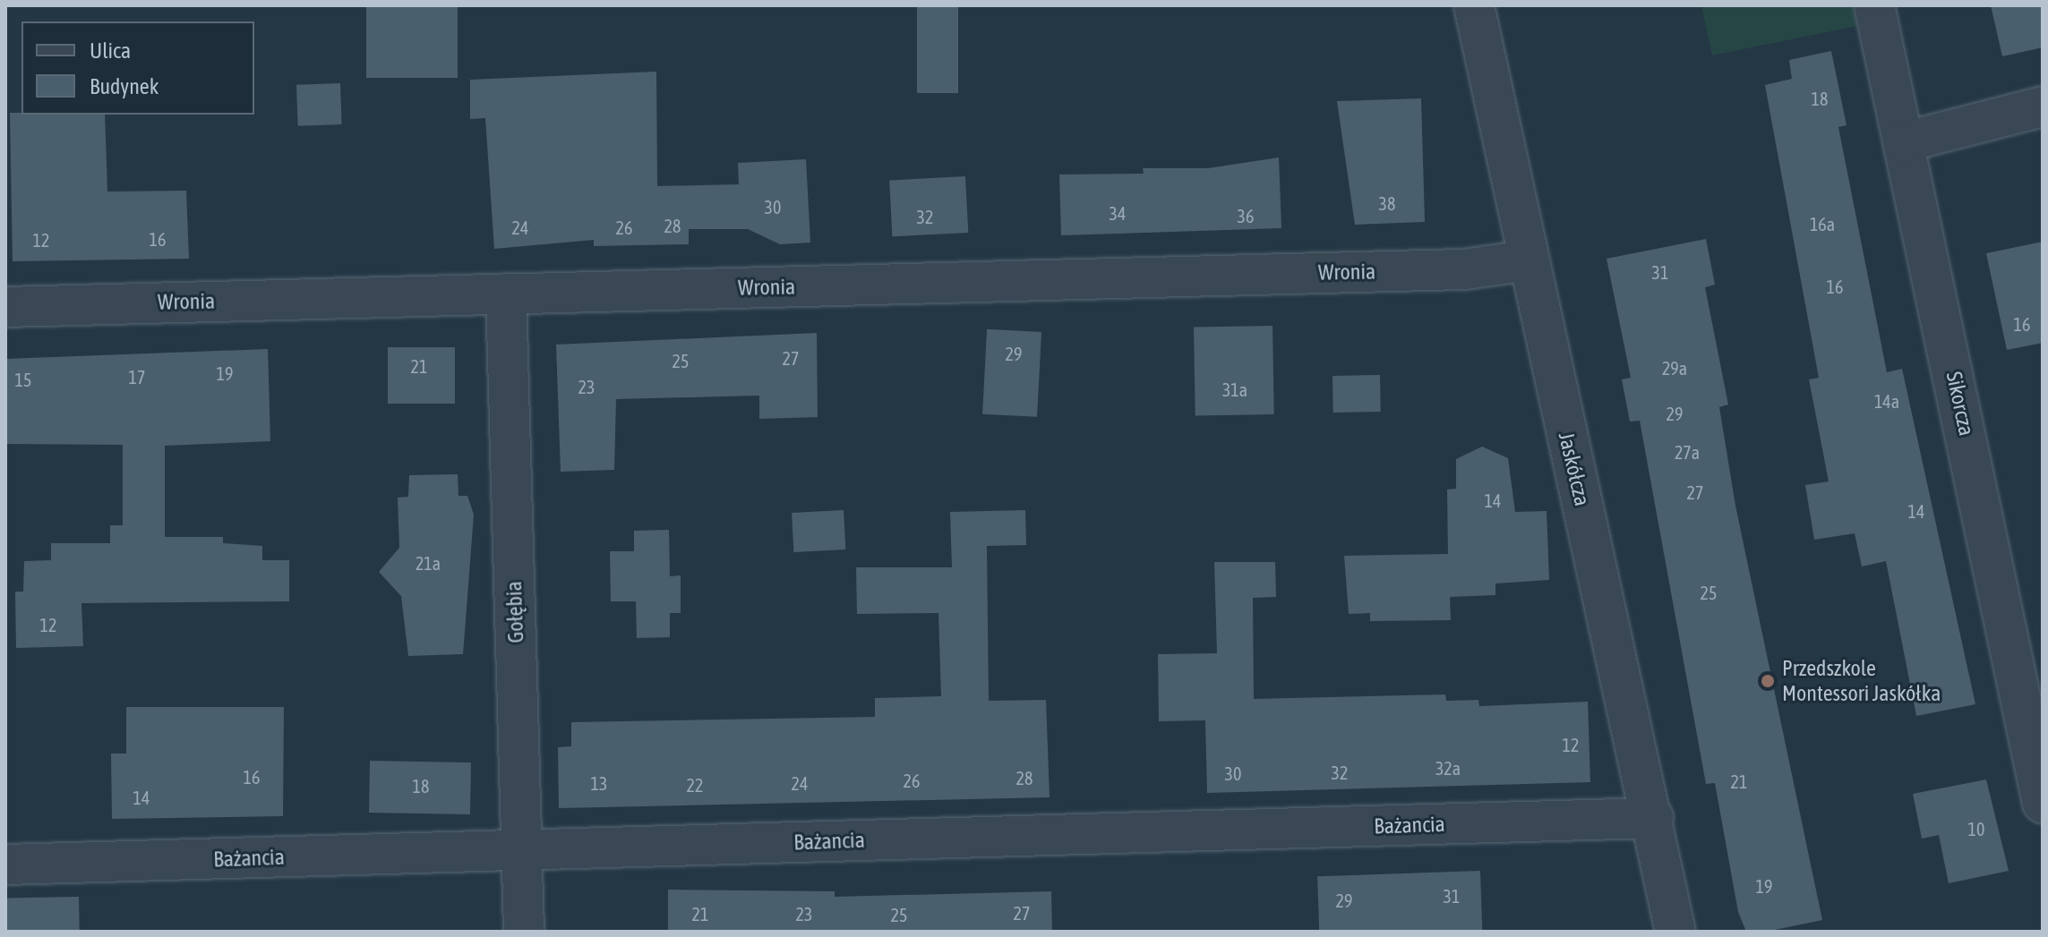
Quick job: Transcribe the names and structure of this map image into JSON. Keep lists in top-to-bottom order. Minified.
{"streets":{"street":["Wronia","Sikorcza","Jaskółcza","Gołębia","Bażancia"]},"crossings":[["Wronia","Jaskółcza"],["Wronia","Gołębia"],["Jaskółcza","Bażancia"],["Gołębia","Bażancia"]],"places":["Przedszkole Montessori Jaskółka"],"house_numbers":["18","38","30","34","36","32","16a","28","24","26","16","12","31","16","16","29","27","25","21","29a","19","17","15","23","31a","14a","29","27a","27","14","14","21a","25","12","12","32a","32","30","16","28","26","21","13","24","22","18","14","10","19","31","29","27","21","23","25"],"legend":["Ulica","Budynek"]}
